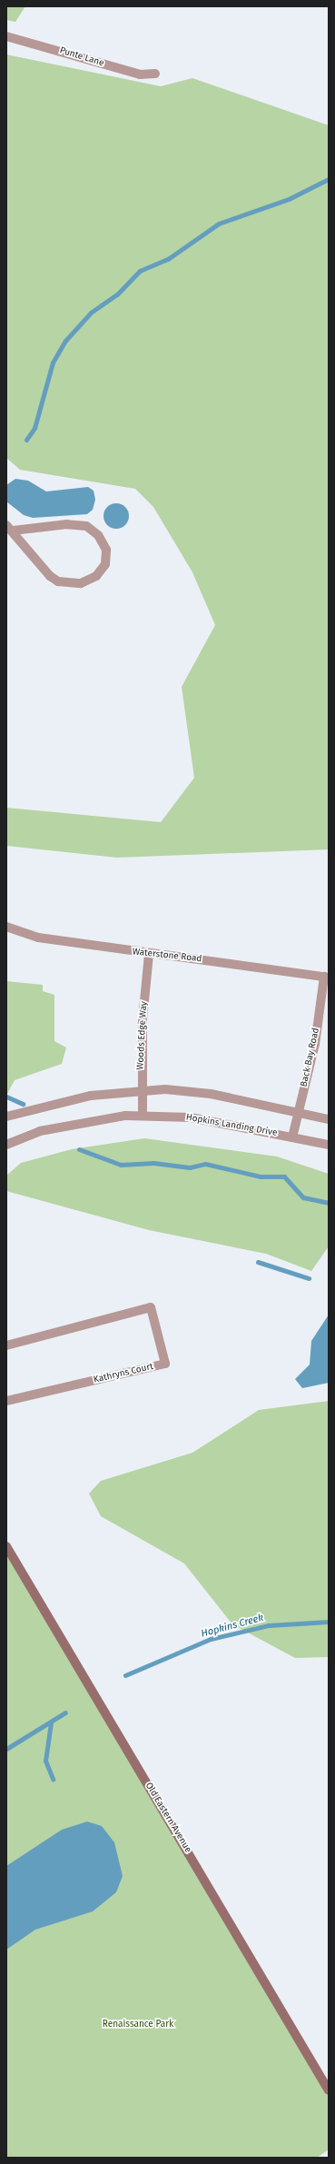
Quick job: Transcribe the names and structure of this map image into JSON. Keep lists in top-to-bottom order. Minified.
{"streets":{"street":["Punte Lane","Waterstone Road","Woods Edge Way","Back Bay Road","Hopkins Landing Drive","Kathryns Court","Old Eastern Avenue"]},"crossings":[["Waterstone Road","Woods Edge Way"],["Waterstone Road","Back Bay Road"],["Woods Edge Way","Hopkins Landing Drive"],["Back Bay Road","Hopkins Landing Drive"]],"water":["Hopkins Creek"],"parks":["Renaissance Park"]}
